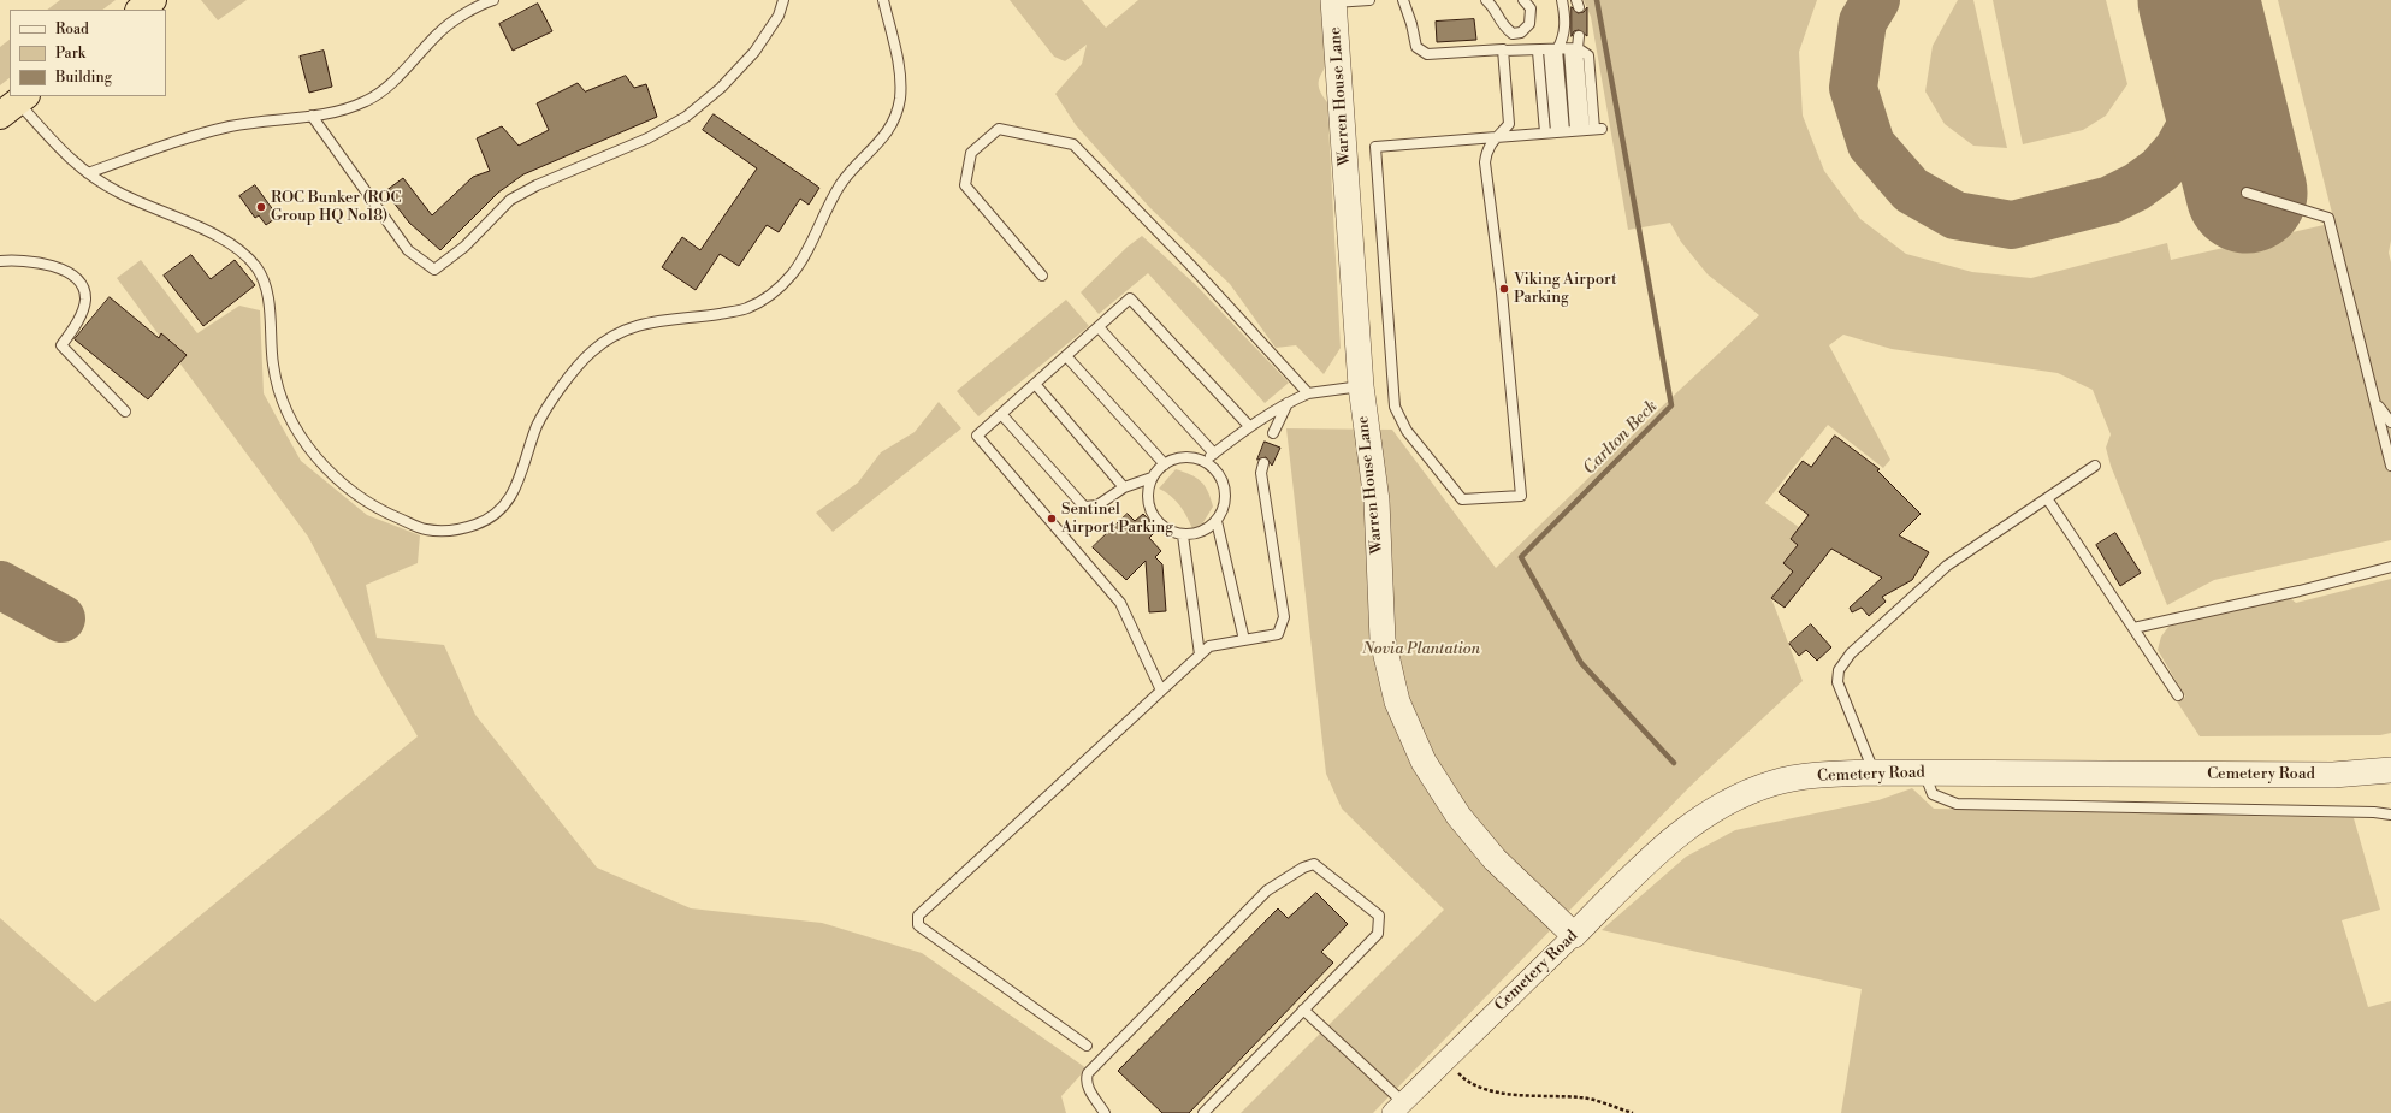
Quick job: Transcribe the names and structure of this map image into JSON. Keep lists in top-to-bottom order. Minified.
{"streets":{"street":["Warren House Lane","Cemetery Road"]},"crossings":[["Warren House Lane","Cemetery Road"]],"water":["Carlton Beck"],"parks":["Novia Plantation"],"places":["ROC Bunker (ROC Group HQ No18)","Viking Airport Parking","Sentinel Airport Parking"],"legend":["Road","Park","Building"]}
